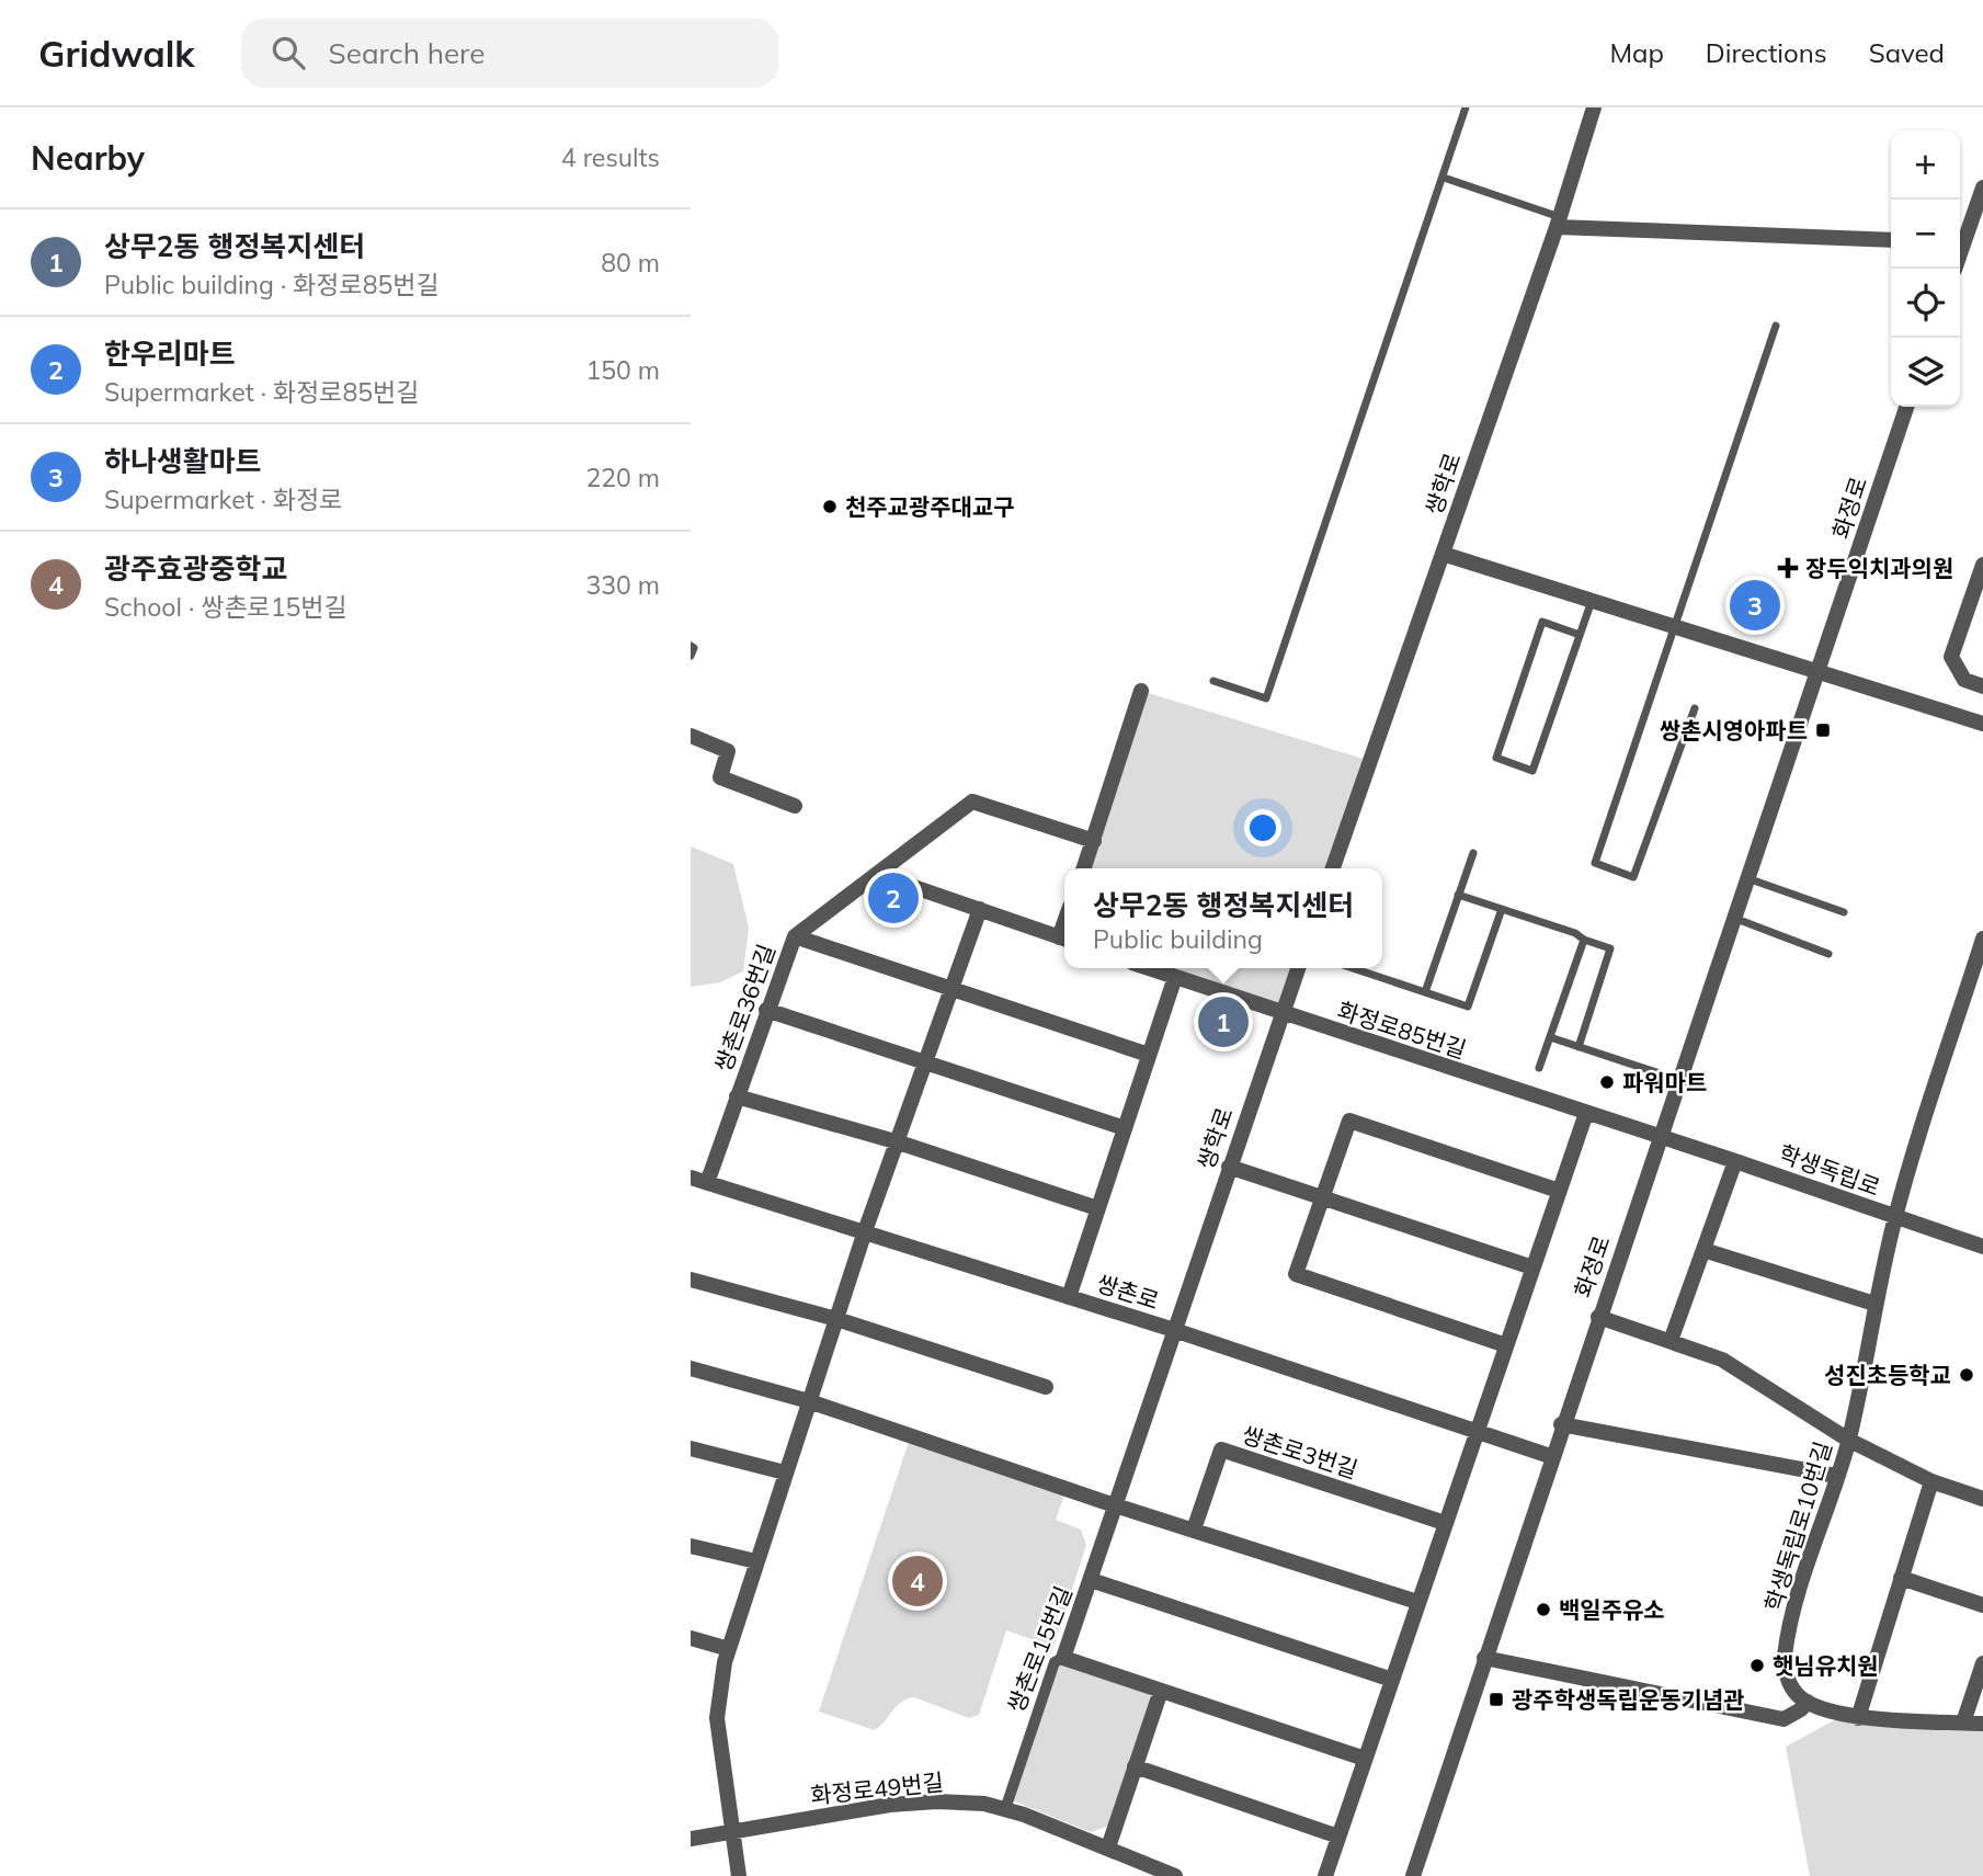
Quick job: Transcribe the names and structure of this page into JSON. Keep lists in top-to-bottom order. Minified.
{"streets":{"street":["쌍학로","화정로","쌍촌로36번길","화정로85번길","학생독립로","쌍촌로","쌍촌로3번길","학생독립로10번길","쌍촌로15번길","화정로49번길"]},"crossings":[["쌍학로","화정로85번길"],["쌍학로","쌍촌로"],["쌍학로","쌍촌로15번길"],["화정로","화정로85번길"],["화정로","학생독립로"],["화정로","쌍촌로"],["쌍촌로36번길","쌍촌로"],["화정로85번길","학생독립로"],["학생독립로","학생독립로10번길"],["쌍촌로","쌍촌로15번길"],["쌍촌로15번길","화정로49번길"]],"places":{"other":["천주교광주대교구","파워마트","성진초등학교","백일주유소","햇님유치원"],"health":["장두익치과의원"],"transit":["쌍촌시영아파트","광주학생독립운동기념관"]},"page":{"header":"Gridwalk","search":"Search here","nav":["Map","Directions","Saved"],"heading":["Nearby","4 results"],"map_buttons":["+","−"],"list":[{"mark":"1","name":"상무2동 행정복지센터","note":"Public building · 화정로85번길","value":"80 m"},{"mark":"2","name":"한우리마트","note":"Supermarket · 화정로85번길","value":"150 m"},{"mark":"3","name":"하나생활마트","note":"Supermarket · 화정로","value":"220 m"},{"mark":"4","name":"광주효광중학교","note":"School · 쌍촌로15번길","value":"330 m"}],"pins":["3","2","1","4"],"popup":["상무2동 행정복지센터","Public building"]}}
